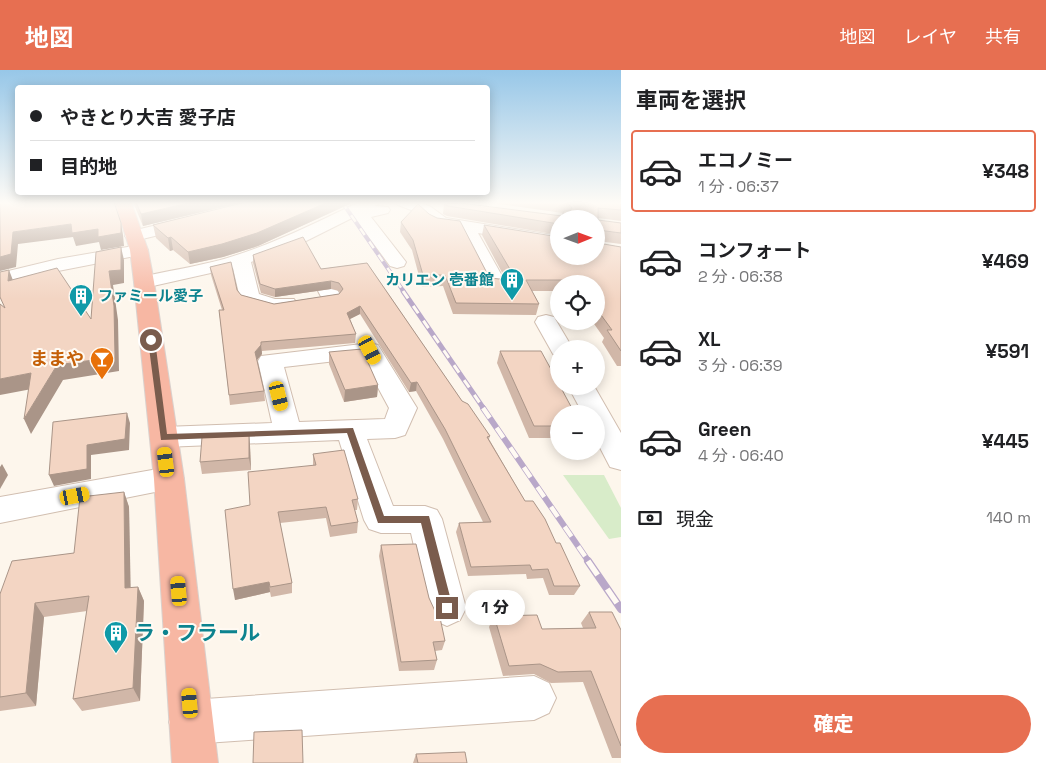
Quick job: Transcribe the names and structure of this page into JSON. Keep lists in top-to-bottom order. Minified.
{"places":{"building":["カリエン 壱番館","ファミール愛子","ラ・フラール"],"bar":["ままや"]},"north":"right","page":{"header":"地図","nav":["地図","レイヤ","共有"],"heading":"車両を選択","banner":["やきとり大吉 愛子店","目的地"],"list":[{"name":"エコノミー","note":"1 分 · 06:37","value":"¥348"},{"name":"コンフォート","note":"2 分 · 06:38","value":"¥469"},{"name":"XL","note":"3 分 · 06:39","value":"¥591"},{"name":"Green","note":"4 分 · 06:40","value":"¥445"}],"map_buttons":["+","−"],"pay":["現金","140 m"],"bubble":"1 分","buttons":"確定"}}
